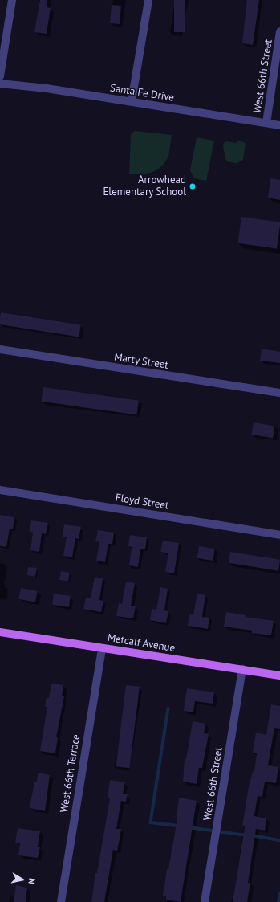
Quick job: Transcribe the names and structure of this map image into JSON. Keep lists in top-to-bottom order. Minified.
{"streets":{"main road":["Metcalf Avenue"],"street":["West 66th Street","Santa Fe Drive","Marty Street","Floyd Street","West 66th Terrace"]},"crossings":[["West 66th Street","Santa Fe Drive"],["West 66th Street","Metcalf Avenue"],["Metcalf Avenue","West 66th Terrace"]],"places":["Arrowhead Elementary School"],"north":"right"}
